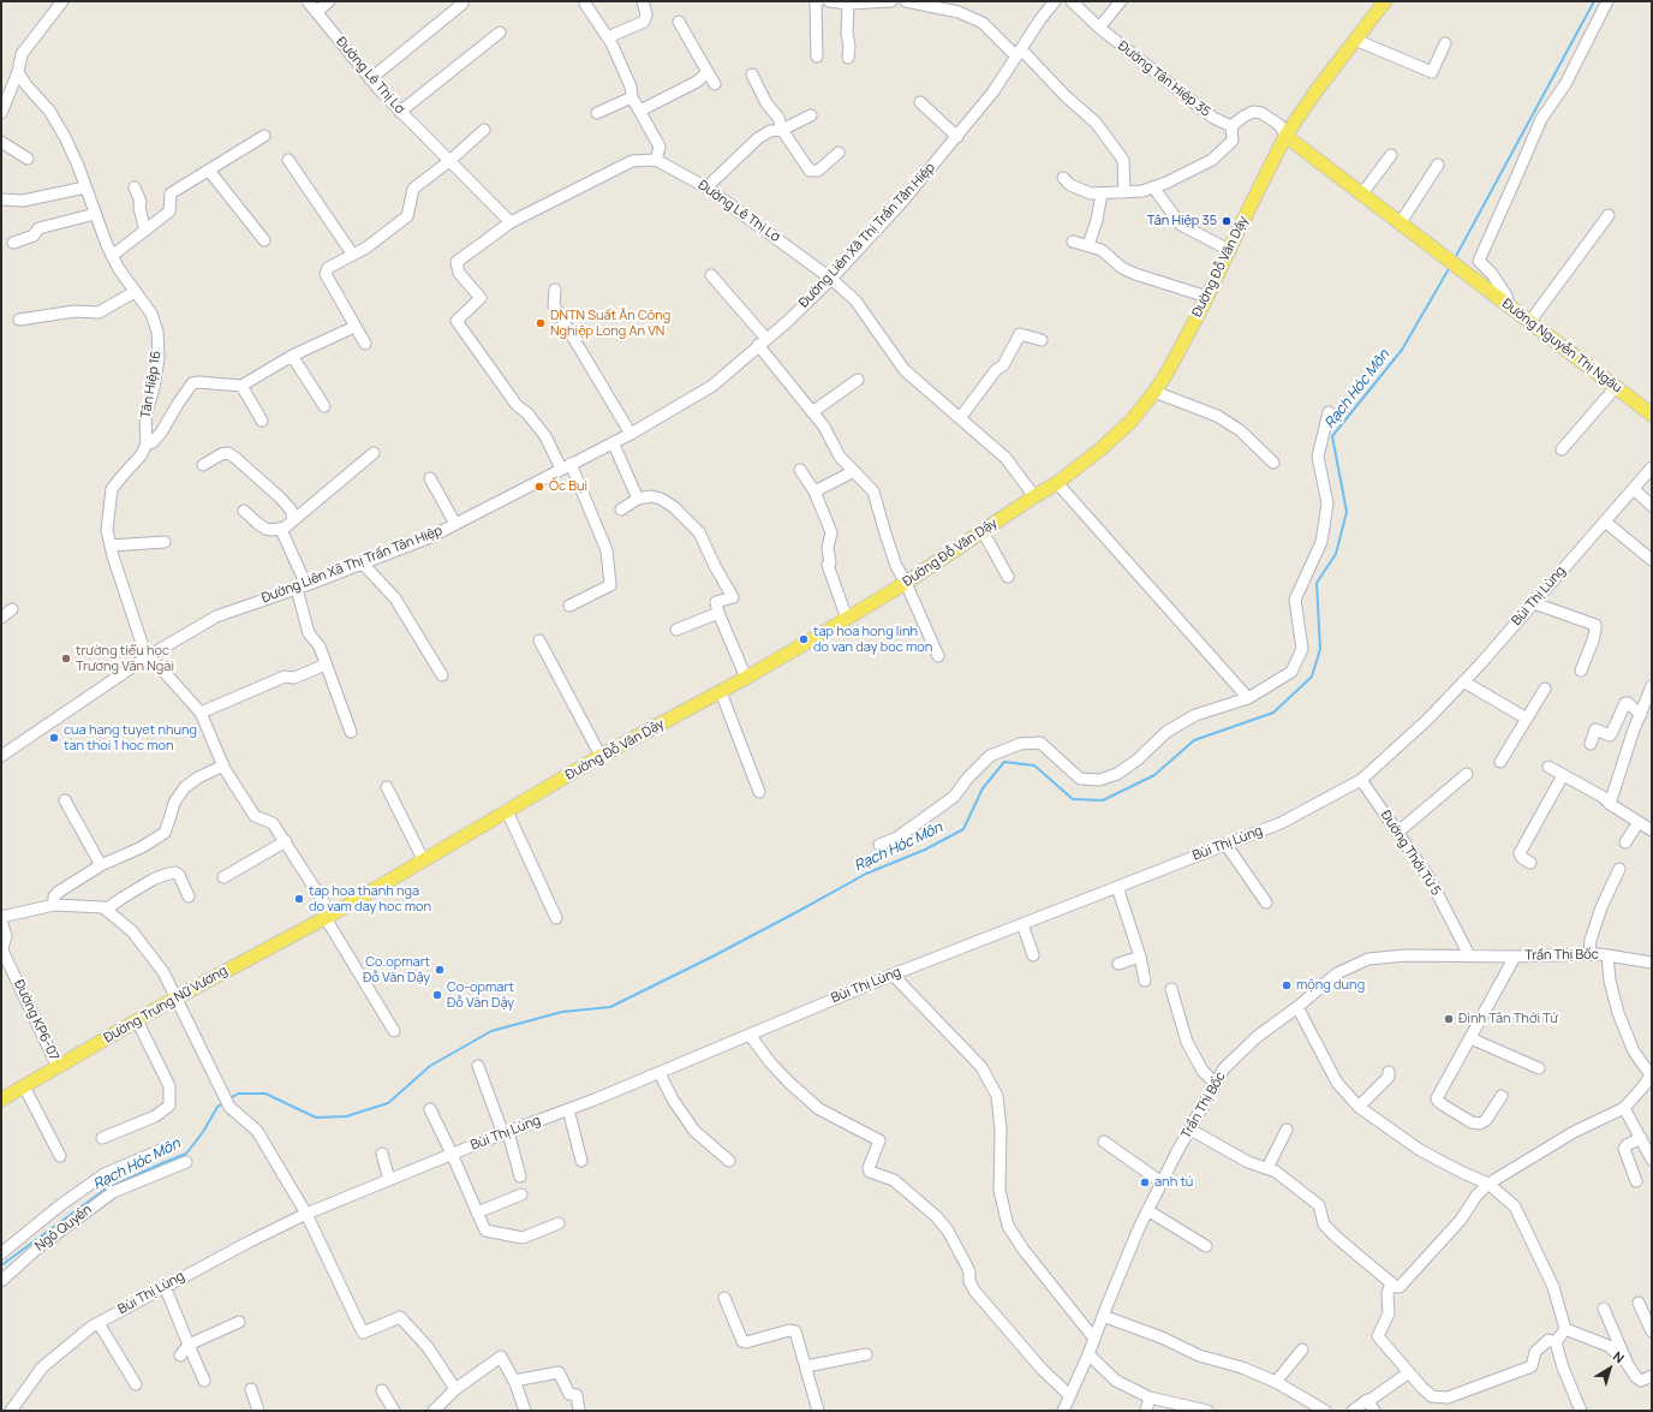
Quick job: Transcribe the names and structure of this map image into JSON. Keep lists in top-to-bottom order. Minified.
{"streets":{"main road":["Đường Đỗ Văn Dậy","Đường Nguyễn Thị Ngâu","Đường Trưng Nữ Vương"],"street":["Đường Lê Thị Lơ","Đường Tân Hiệp 35","Đường Liên Xã Thị Trấn Tân Hiệp","Tân Hiệp 16","Bùi Thị Lùng","Đường Thới Tứ 5","Trần Thị Bốc","Đường KP6-07","Ngô Quyền"]},"crossings":[["Đường Lê Thị Lơ","Đường Liên Xã Thị Trấn Tân Hiệp"],["Đường Lê Thị Lơ","Đường Đỗ Văn Dậy"],["Đường Đỗ Văn Dậy","Đường Trưng Nữ Vương"],["Bùi Thị Lùng","Đường Thới Tứ 5"],["Đường Thới Tứ 5","Trần Thị Bốc"],["Đường Trưng Nữ Vương","Đường KP6-07"]],"water":["Rạch Hóc Môn"],"places":["Tân Hiệp 35","DNTN Suất Ăn Công Nghiệp Long An VN","Ốc Bụi","tap hoa hong linh do van day boc mon","trường tiểu học Trương Văn Ngài","cua hang tuyet nhung tan thoi 1 hoc mon","tap hoa thanh nga do vam day hoc mon","Co.opmart Đỗ Văn Dậy","mộng dung","Co-opmart Đỗ Văn Dậy","Đình Tân Thới Tứ","anh tú"],"north":"top right"}
